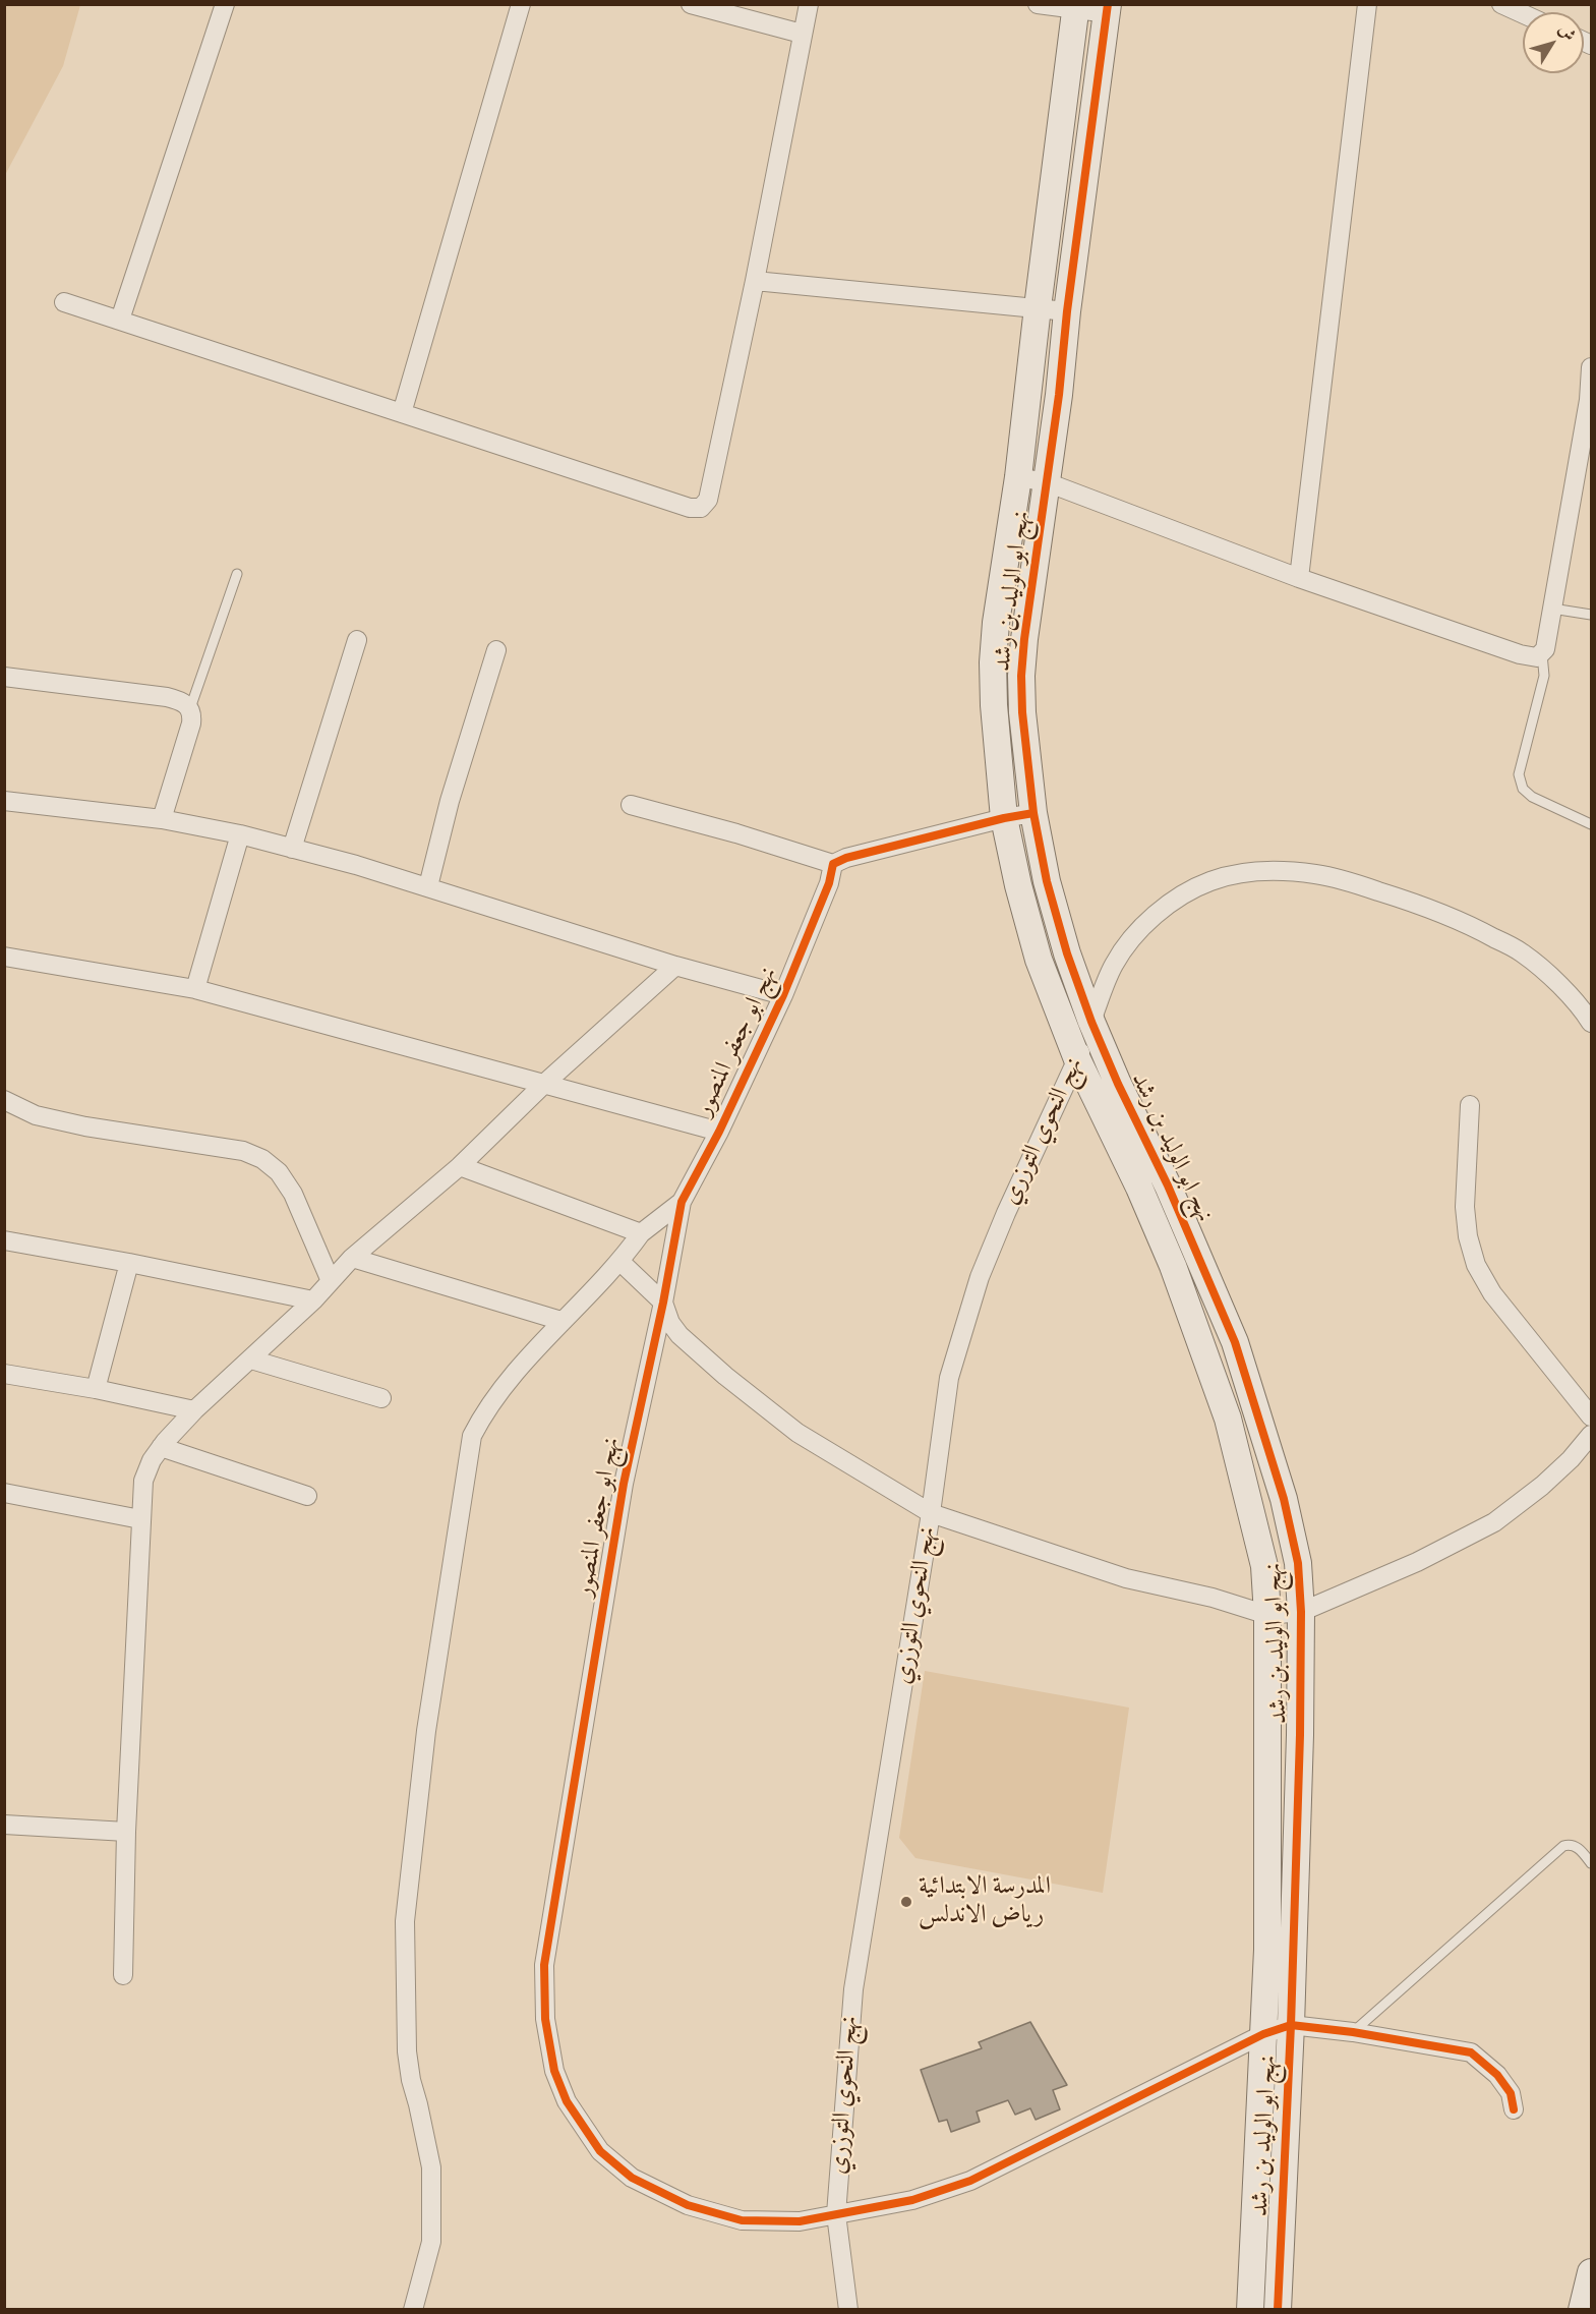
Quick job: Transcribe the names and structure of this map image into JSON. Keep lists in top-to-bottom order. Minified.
{"streets":{"street":["نهج ابو الوليد بن رشد","نهج ابو جعفر المنصور","نهج النحوي التوزري"]},"crossings":[["نهج ابو الوليد بن رشد","نهج ابو جعفر المنصور"],["نهج ابو الوليد بن رشد","نهج النحوي التوزري"],["نهج ابو جعفر المنصور","نهج النحوي التوزري"]],"places":["المدرسة الابتدائية رياض الاندلس"],"north":"top right"}
